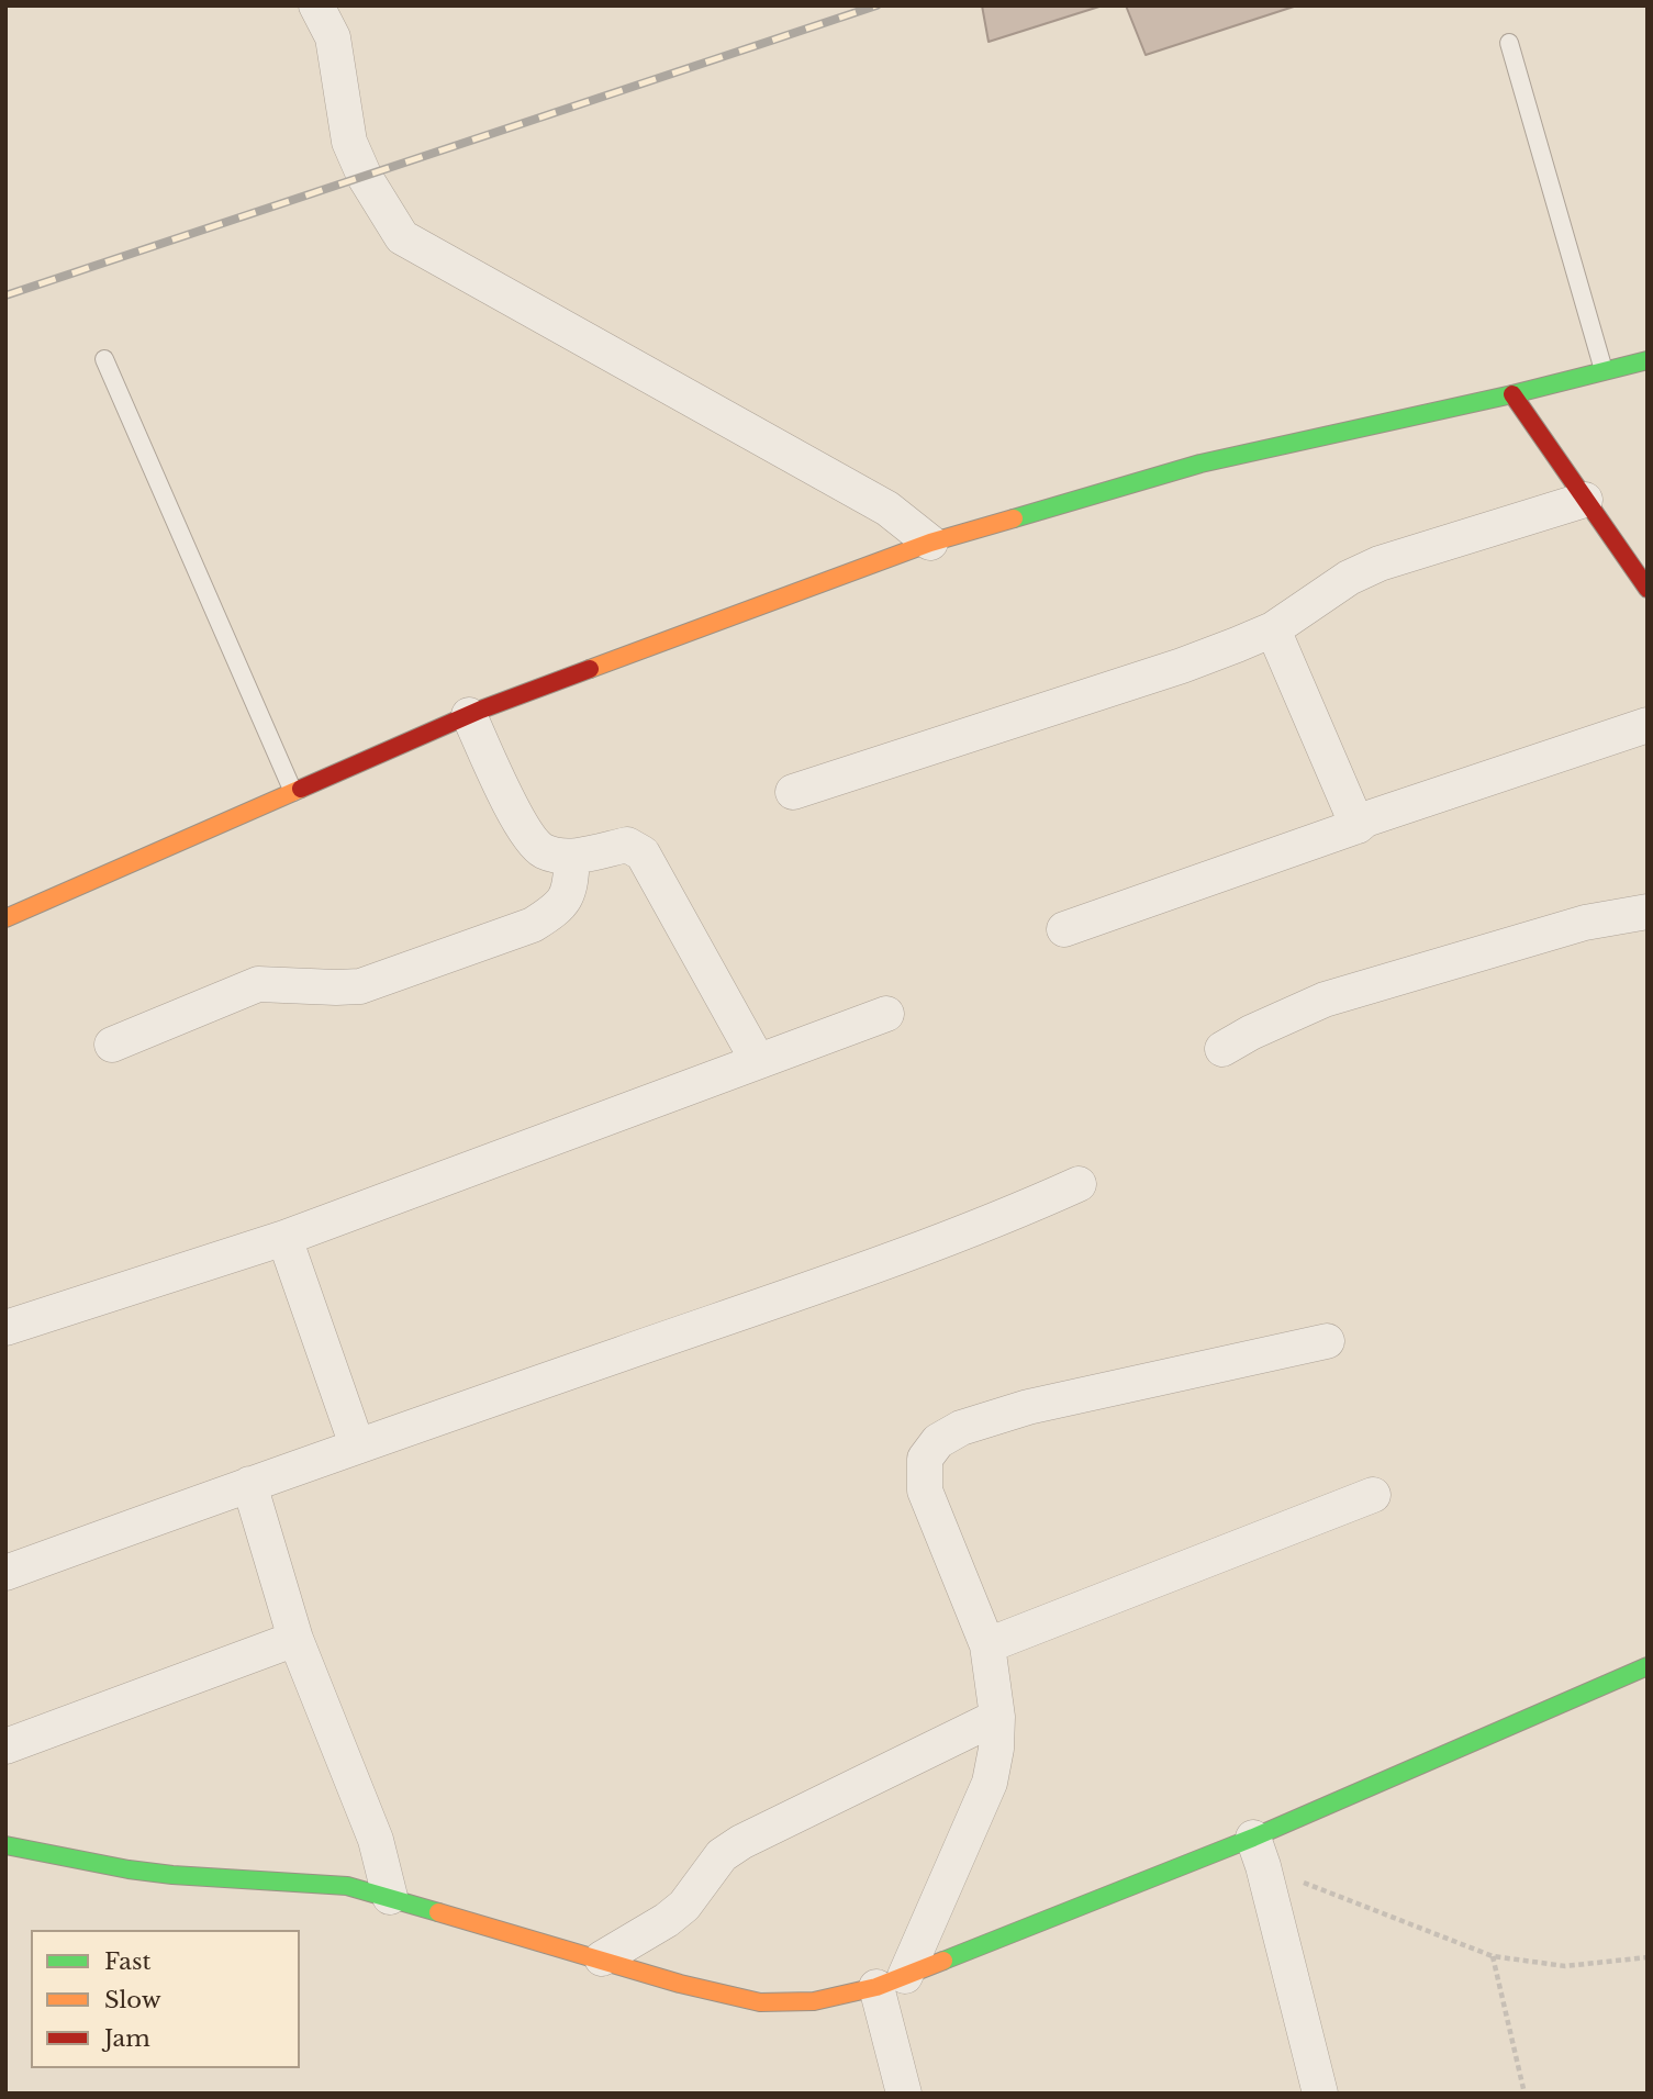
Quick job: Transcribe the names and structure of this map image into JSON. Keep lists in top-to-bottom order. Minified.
{"legend":["Fast","Slow","Jam"]}
